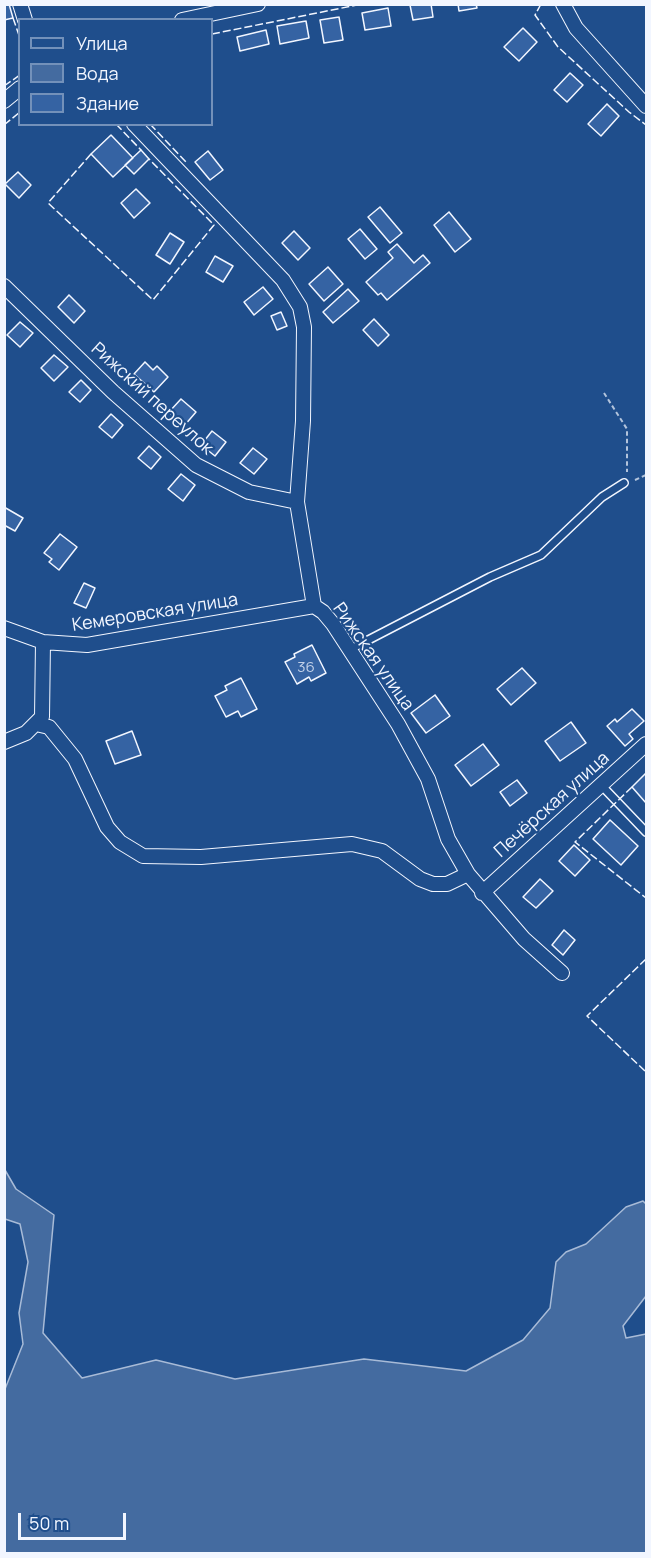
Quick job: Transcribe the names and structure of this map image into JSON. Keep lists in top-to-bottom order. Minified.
{"streets":{"street":["Рижский переулок","Кемеровская улица","Рижская улица","Печёрская улица"]},"crossings":[["Рижский переулок","Рижская улица"],["Кемеровская улица","Рижская улица"],["Рижская улица","Печёрская улица"]],"house_numbers":["36"],"legend":["Улица","Вода","Здание"],"scale_bar":"50 m"}
